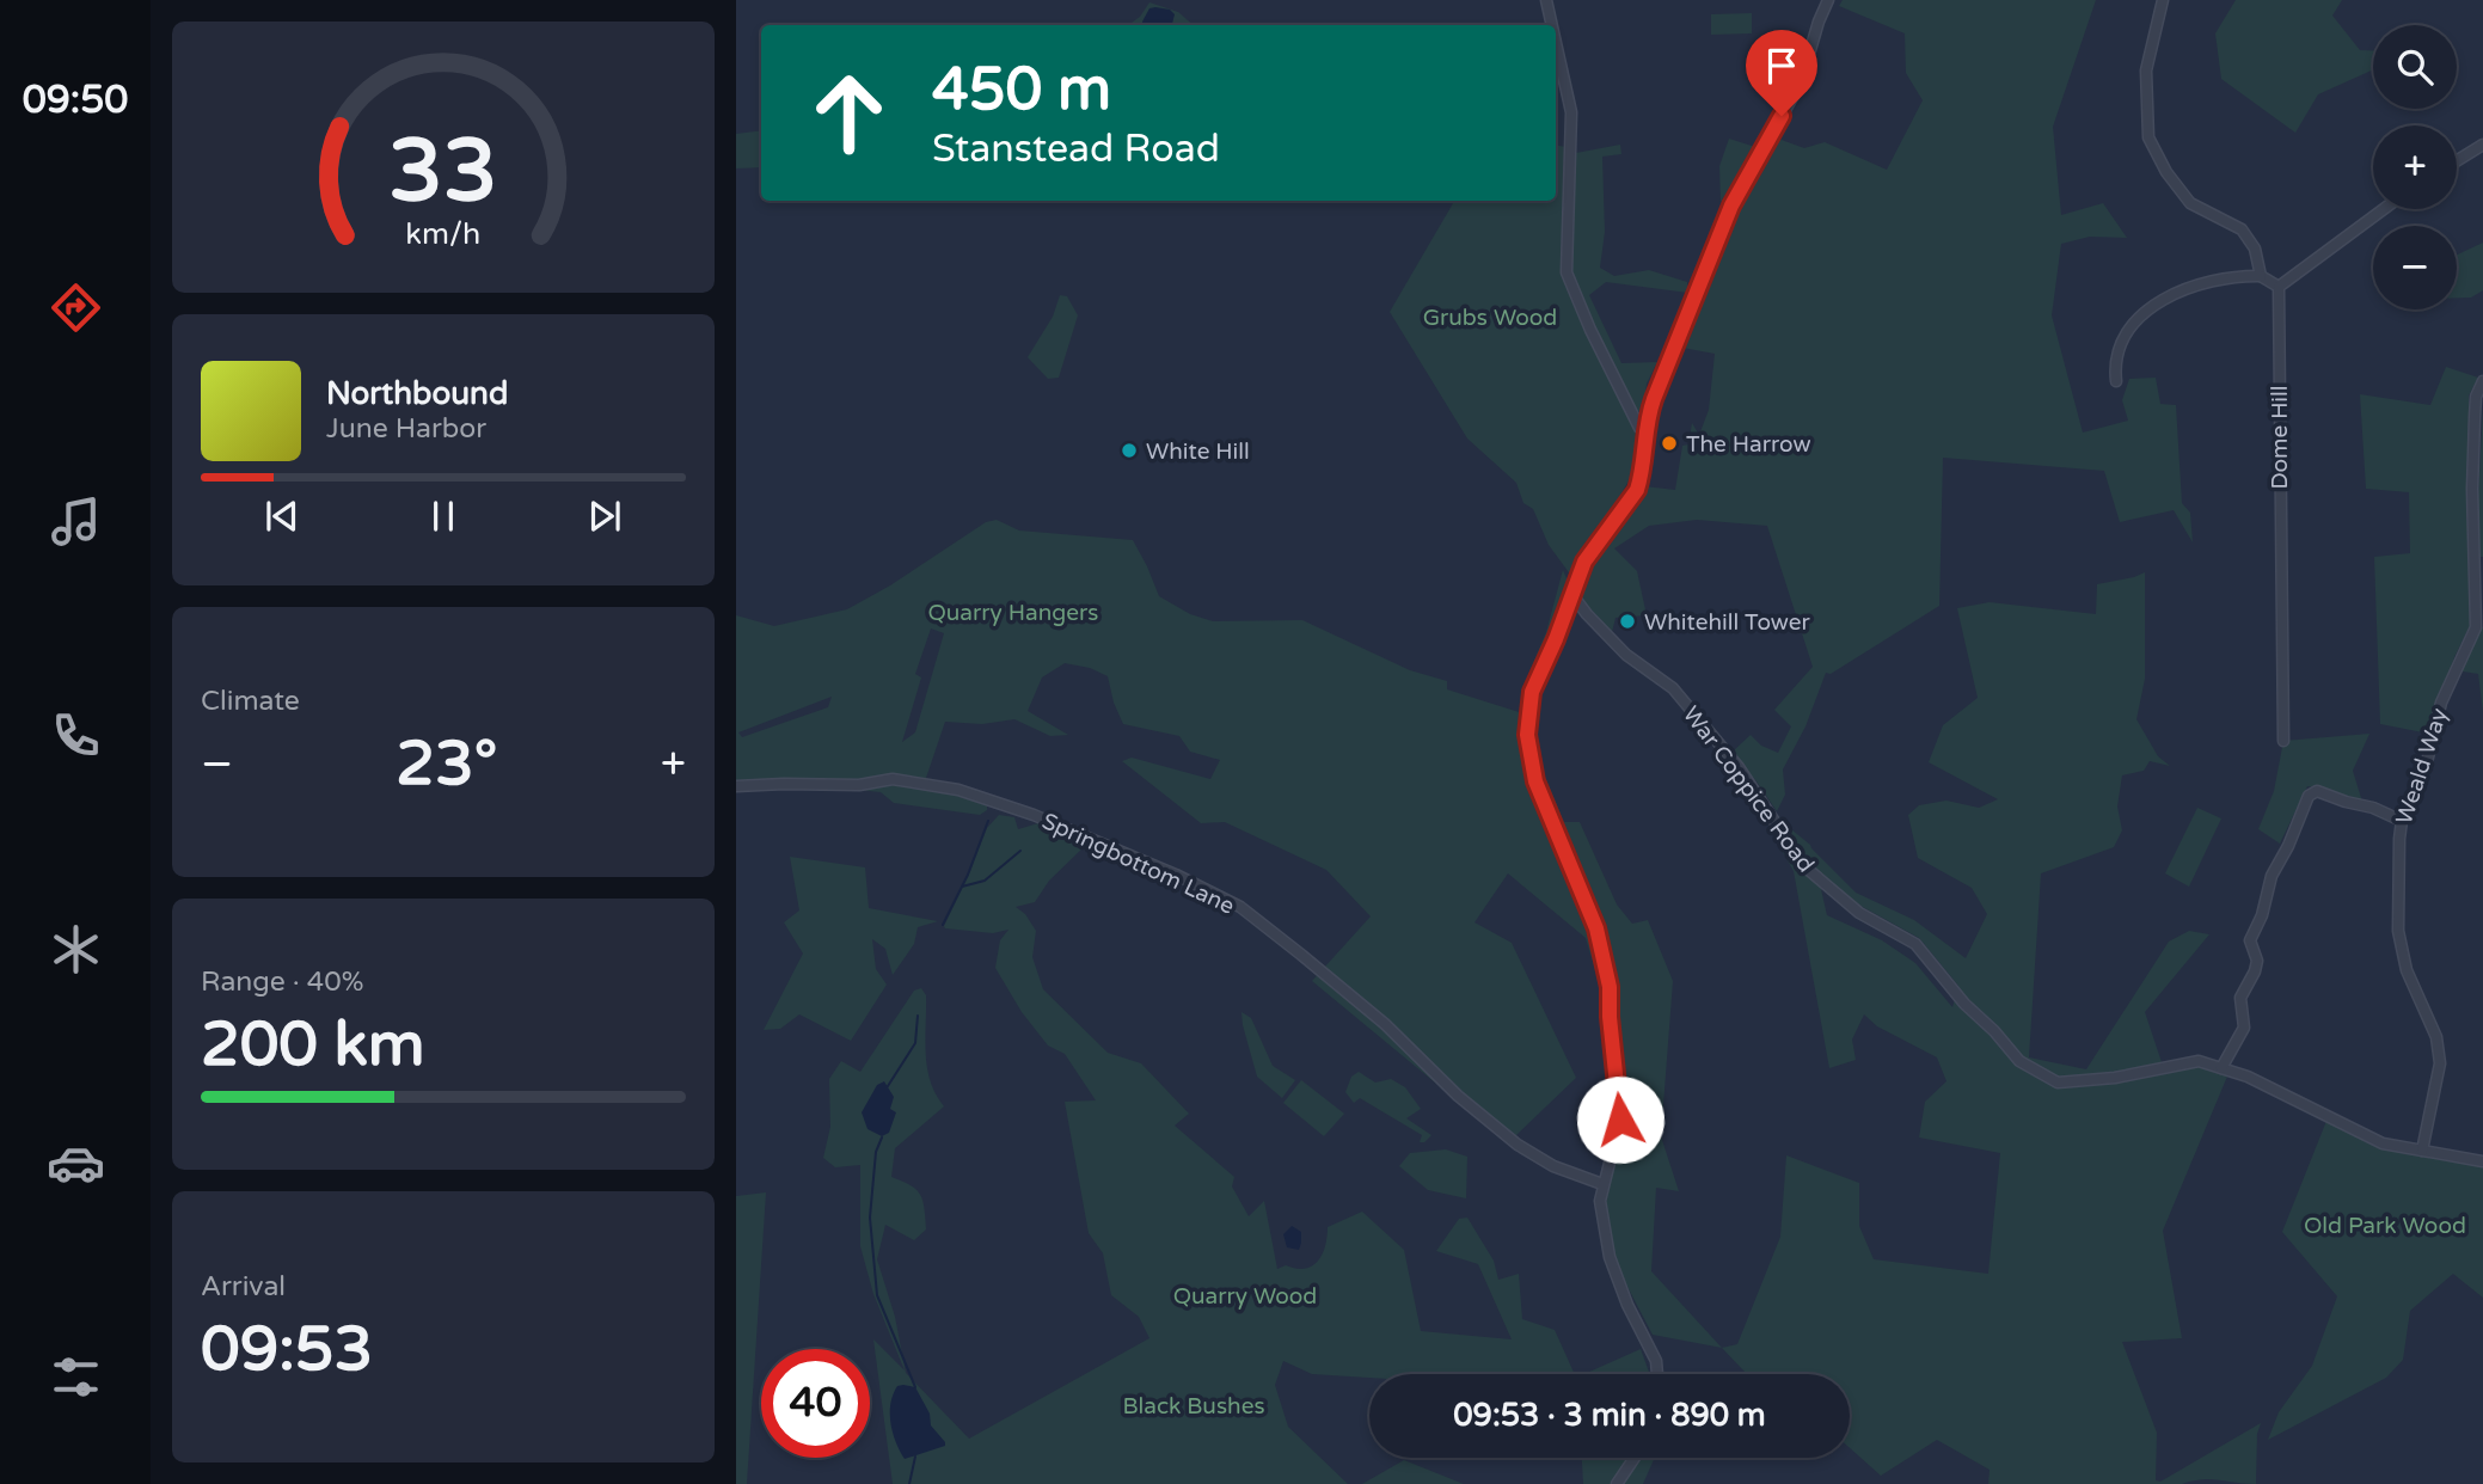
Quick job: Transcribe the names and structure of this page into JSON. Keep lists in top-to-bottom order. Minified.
{"streets":{"street":["Dome Hill","Weald Way","War Coppice Road","Springbottom Lane"]},"crossings":[["Weald Way","War Coppice Road"]],"parks":["Grubs Wood","Quarry Hangers","Old Park Wood","Quarry Wood","Black Bushes"],"places":["The Harrow","White Hill","Whitehill Tower"],"page":{"tabs":"09:50","map_buttons":["+","−"],"turn":["450 m","Stanstead Road"],"song":["Northbound","June Harbor"],"tile":["Climate",["Range · 40%","200 km"],["Arrival","09:53"]],"heat":["−","23°","+"],"limit":"40","trip":"09:53 · 3 min · 890 m","gauge":["33","km/h"]}}
